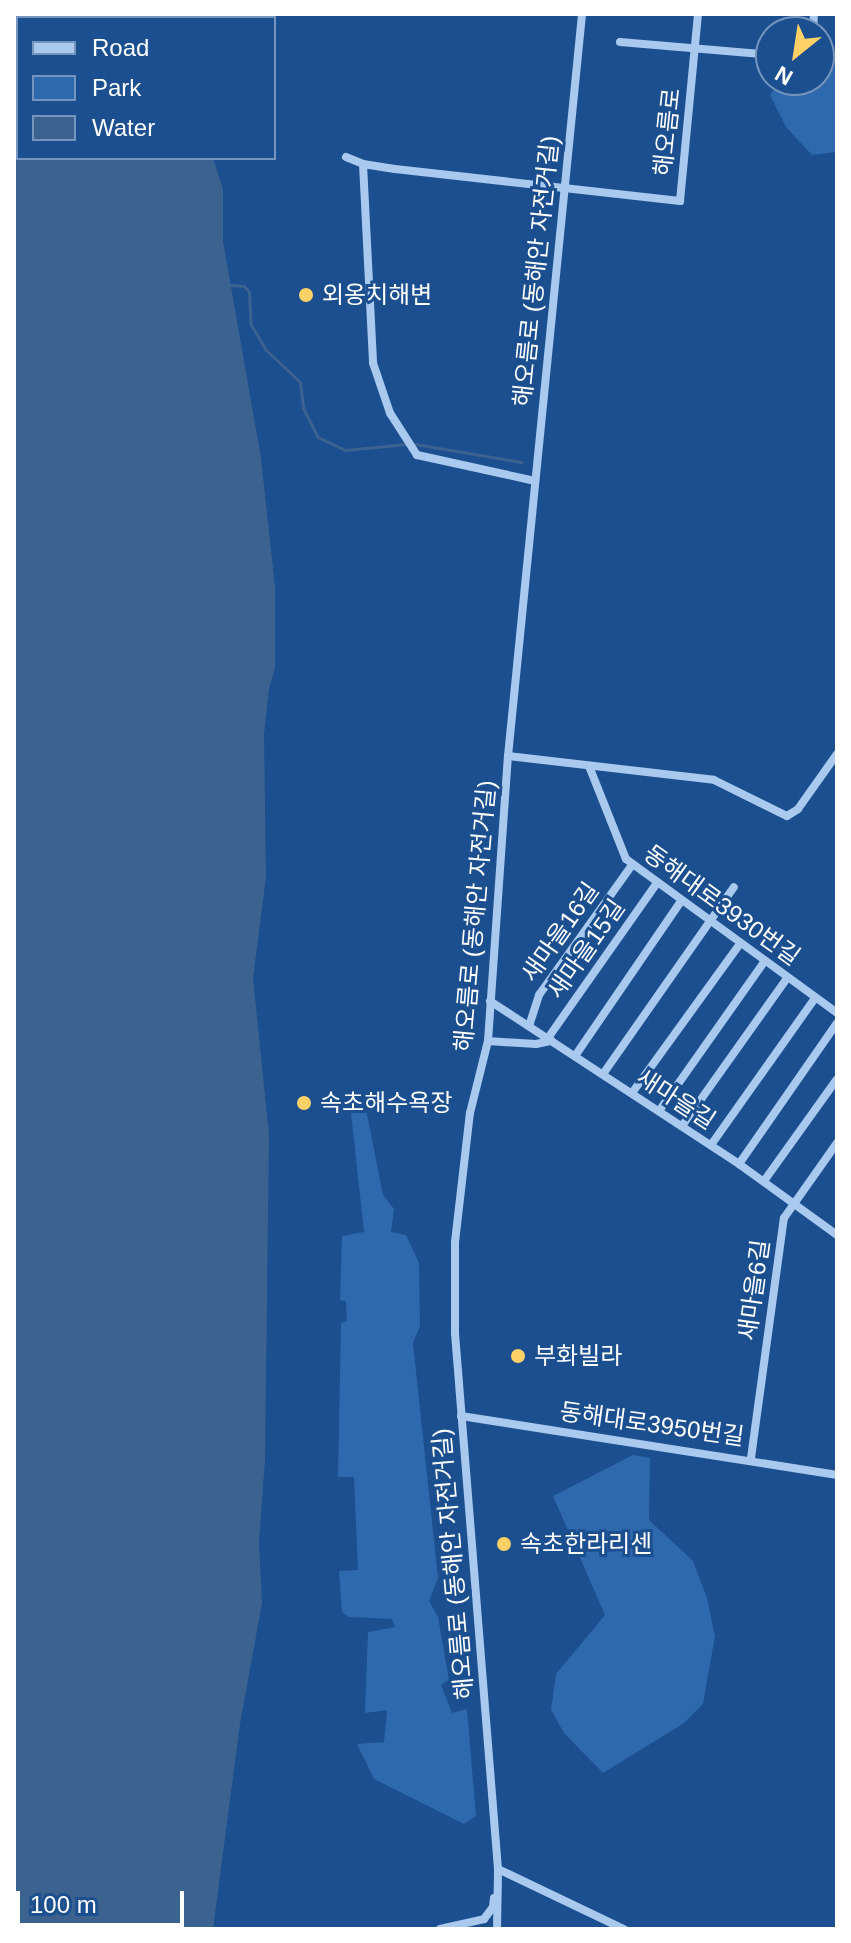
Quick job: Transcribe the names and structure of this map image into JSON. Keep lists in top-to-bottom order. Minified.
{"streets":{"street":["해오름로","해오름로 (동해안 자전거길)","동해대로3930번길","새마을16길","새마을15길","새마을길","새마을6길","동해대로3950번길"]},"crossings":[["해오름로","해오름로 (동해안 자전거길)"],["해오름로 (동해안 자전거길)","새마을길"],["해오름로 (동해안 자전거길)","동해대로3950번길"],["동해대로3930번길","새마을16길"],["동해대로3930번길","새마을15길"],["새마을16길","새마을길"],["새마을15길","새마을길"],["새마을길","새마을6길"],["새마을6길","동해대로3950번길"]],"places":["외옹치해변","속초해수욕장","부화빌라","속초한라리센"],"legend":["Road","Park","Water"],"scale_bar":"100 m","north":"bottom left"}
